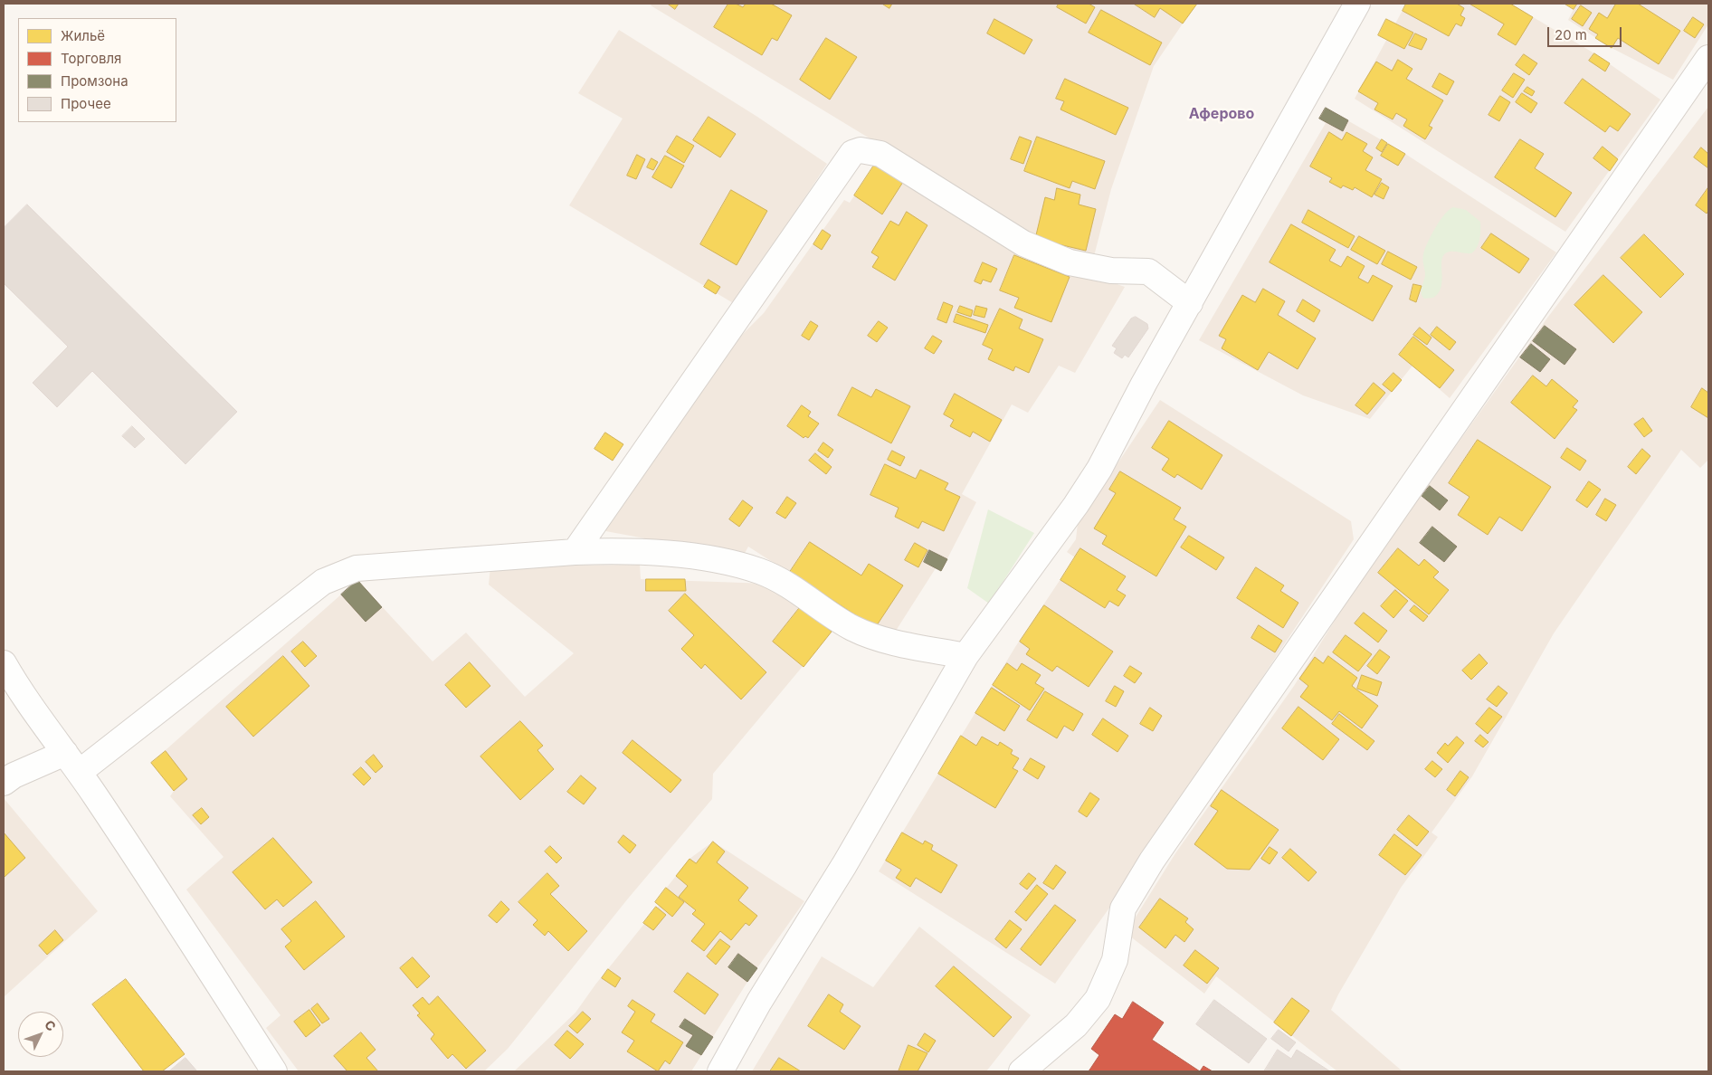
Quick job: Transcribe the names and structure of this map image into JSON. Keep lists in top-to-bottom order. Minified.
{"districts":["Аферово"],"legend":["Жильё","Торговля","Промзона","Прочее"],"scale_bar":"20 m","north":"top right"}
